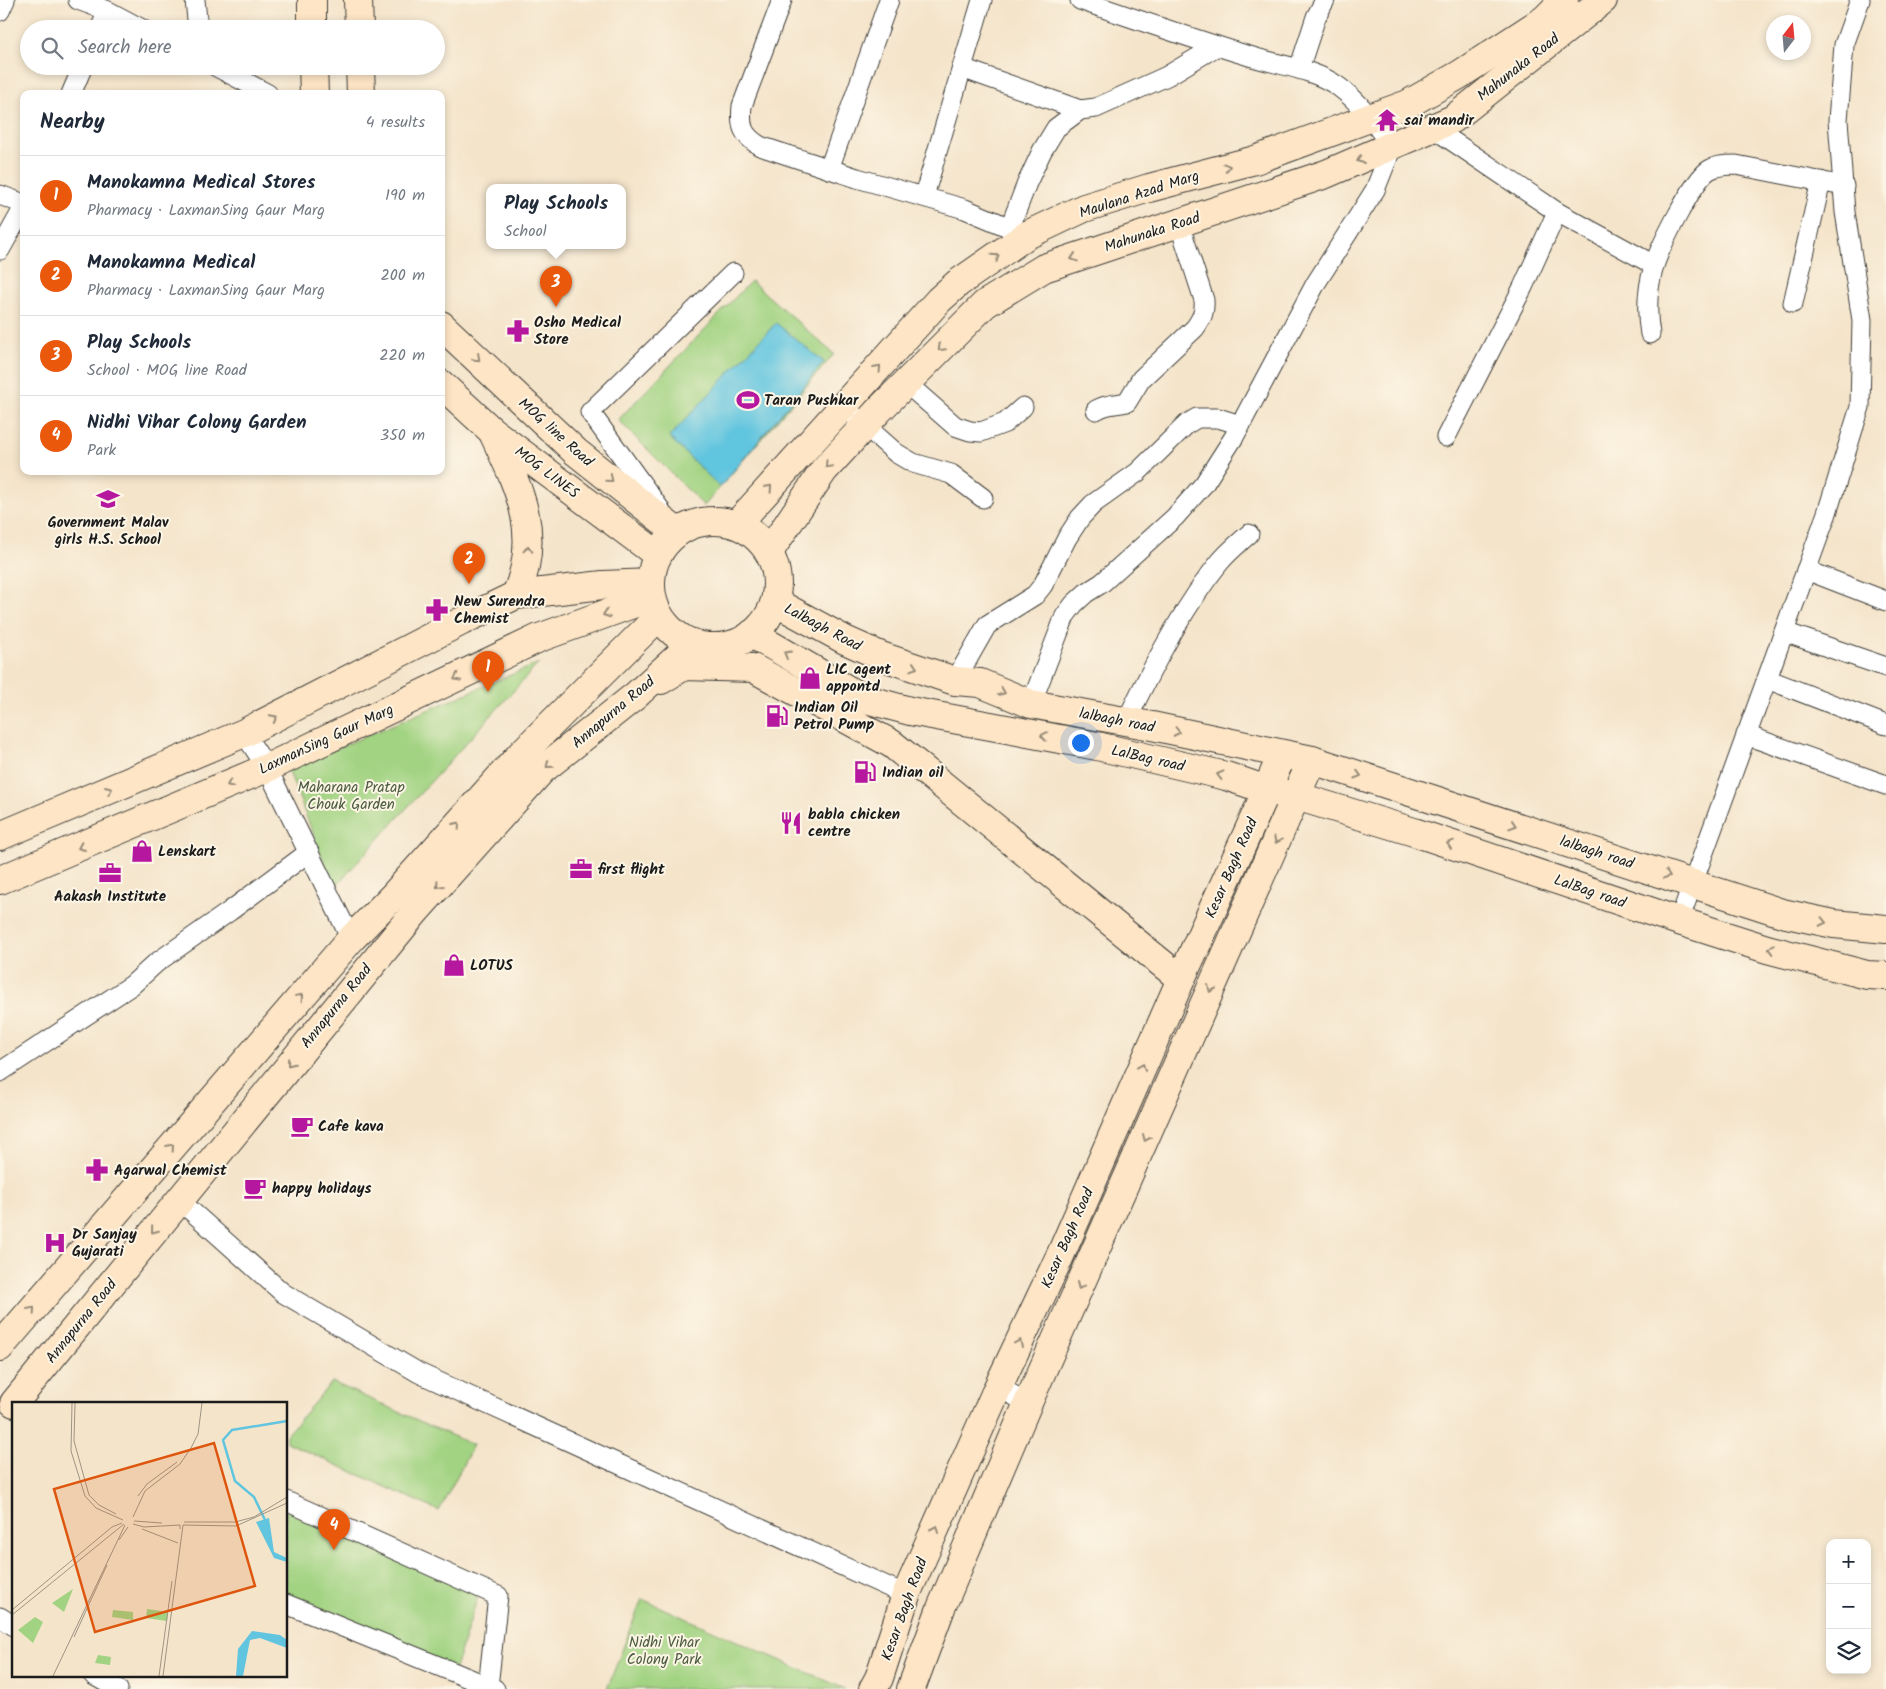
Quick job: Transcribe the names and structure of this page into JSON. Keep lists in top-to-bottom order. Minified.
{"streets":{"main road":["Mahunaka Road","Maulana Azad Marg","MOG line Road","MOG LINES","Lalbagh Road","Annapurna Road","lalbagh road","LaxmanSing Gaur Marg","LalBag road","Kesar Bagh Road"]},"crossings":[["Mahunaka Road","Maulana Azad Marg"],["Mahunaka Road","MOG line Road"],["Mahunaka Road","MOG LINES"],["Mahunaka Road","Lalbagh Road"],["Mahunaka Road","Annapurna Road"],["Mahunaka Road","LaxmanSing Gaur Marg"],["Maulana Azad Marg","MOG line Road"],["Maulana Azad Marg","MOG LINES"],["Maulana Azad Marg","Lalbagh Road"],["Maulana Azad Marg","Annapurna Road"],["Maulana Azad Marg","LaxmanSing Gaur Marg"],["MOG line Road","MOG LINES"],["MOG line Road","Lalbagh Road"],["MOG line Road","Annapurna Road"],["MOG line Road","LaxmanSing Gaur Marg"],["MOG LINES","Lalbagh Road"],["MOG LINES","Annapurna Road"],["MOG LINES","LaxmanSing Gaur Marg"],["Lalbagh Road","Annapurna Road"],["Lalbagh Road","lalbagh road"],["Lalbagh Road","LaxmanSing Gaur Marg"],["Annapurna Road","LaxmanSing Gaur Marg"],["lalbagh road","Kesar Bagh Road"],["LalBag road","Kesar Bagh Road"]],"one_way":["Mahunaka Road","Maulana Azad Marg","MOG line Road","lalbagh road"],"parks":["Maharana Pratap Chouk Garden","Nidhi Vihar Colony Park"],"places":{"temple":["sai mandir"],"pharmacy":["Osho Medical Store","New Surendra Chemist","Agarwal Chemist"],"sports":["Taran Pushkar"],"school or university":["Government Malav girls H.S. School"],"shop":["LIC agent appontd","Lenskart","LOTUS"],"fuel station":["Indian Oil Petrol Pump","Indian oil"],"restaurant":["babla chicken centre"],"office":["first flight","Aakash Institute"],"cafe":["Cafe kava","happy holidays"],"hospital":["Dr Sanjay Gujarati"]},"north":"top","page":{"search":"Search here","heading":["Nearby","4 results"],"list":[{"mark":"1","name":"Manokamna Medical Stores","note":"Pharmacy · LaxmanSing Gaur Marg","value":"190 m"},{"mark":"2","name":"Manokamna Medical","note":"Pharmacy · LaxmanSing Gaur Marg","value":"200 m"},{"mark":"3","name":"Play Schools","note":"School · MOG line Road","value":"220 m"},{"mark":"4","name":"Nidhi Vihar Colony Garden","note":"Park","value":"350 m"}],"popup":["Play Schools","School"],"pins":["3","2","1","4"],"map_buttons":["+","−"]}}
